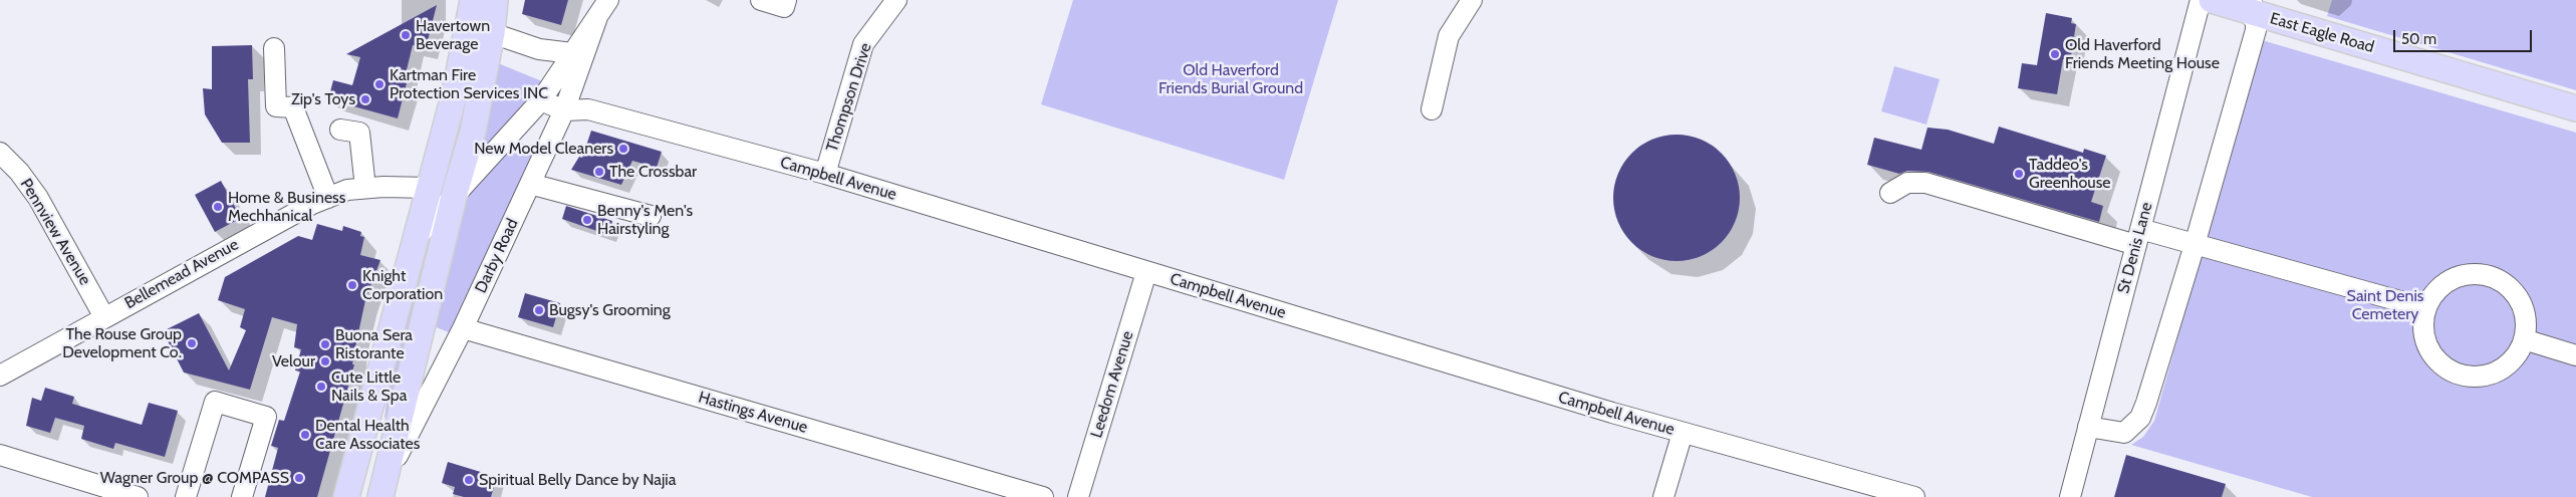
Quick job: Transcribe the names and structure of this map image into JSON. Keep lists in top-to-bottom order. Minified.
{"streets":{"main road":["East Eagle Road","Darby Road"],"street":["Thompson Drive","Campbell Avenue","Pennview Avenue","St Denis Lane","Bellemead Avenue","Leedom Avenue","Hastings Avenue"]},"crossings":[["Thompson Drive","Campbell Avenue"],["Campbell Avenue","Darby Road"],["Campbell Avenue","Leedom Avenue"],["Pennview Avenue","Bellemead Avenue"],["Darby Road","Bellemead Avenue"],["Darby Road","Hastings Avenue"]],"parks":["Old Haverford Friends Burial Ground","Saint Denis Cemetery"],"places":["Havertown Beverage","Old Haverford Friends Meeting House","Kartman Fire Protection Services INC","Zip's Toys","New Model Cleaners","The Crossbar","Taddeo's Greenhouse","Home & Business Mechhanical","Benny's Men's Hairstyling","Knight Corporation","Bugsy's Grooming","The Rouse Group Development Co.","Buona Sera Ristorante","Velour","Cute Little Nails & Spa","Dental Health Care Associates","Wagner Group @ COMPASS","Spiritual Belly Dance by Najia"],"scale_bar":"50 m"}
